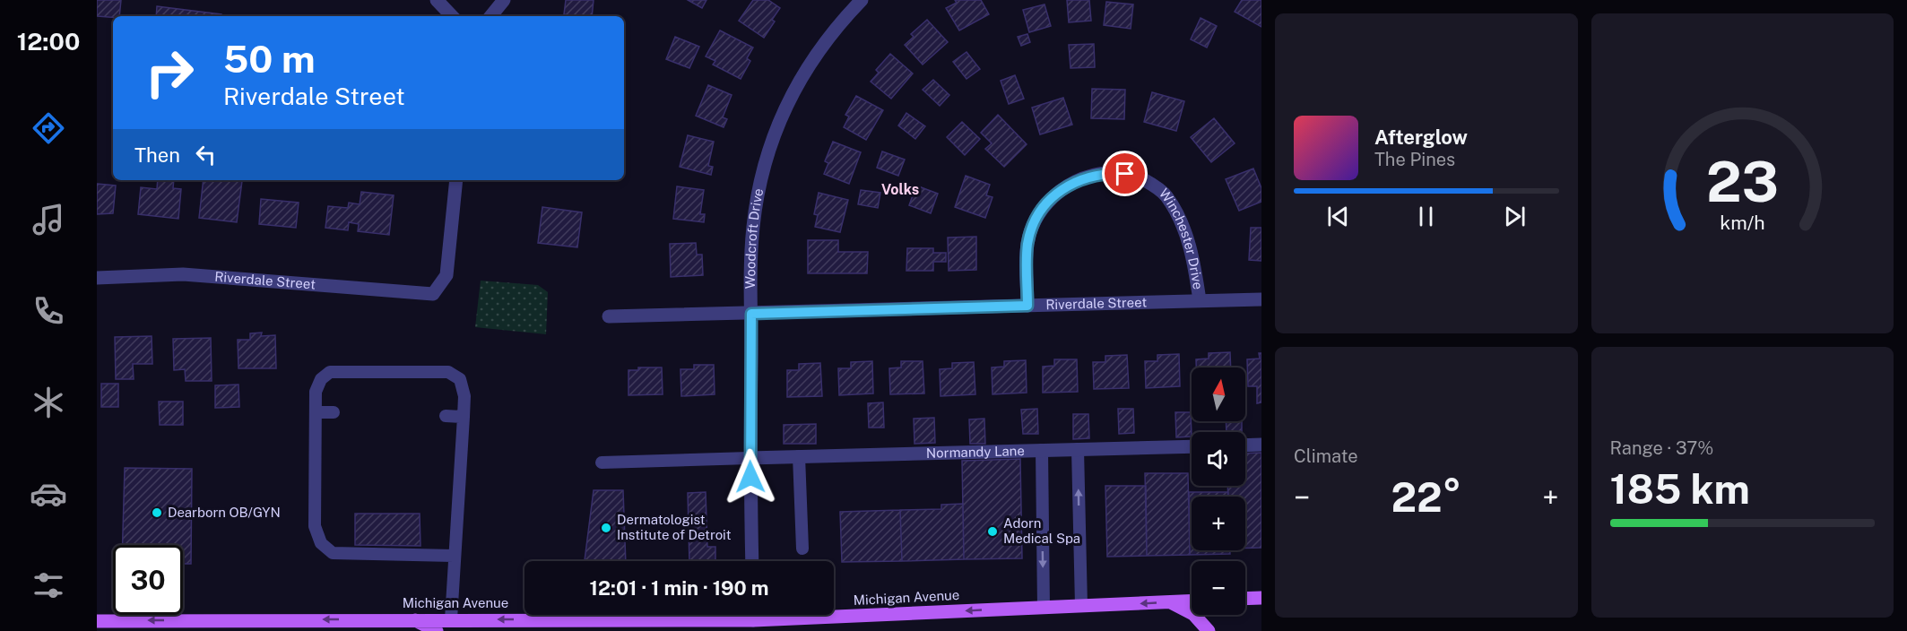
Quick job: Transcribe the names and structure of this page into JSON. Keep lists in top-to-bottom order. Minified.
{"streets":{"main road":["Michigan Avenue"],"street":["Woodcroft Drive","Winchester Drive","Riverdale Street","Normandy Lane"]},"crossings":[["Woodcroft Drive","Riverdale Street"],["Woodcroft Drive","Normandy Lane"],["Winchester Drive","Riverdale Street"]],"one_way":["Michigan Avenue"],"districts":["Volks"],"places":["Dearborn OB/GYN","Dermatologist Institute of Detroit","Adorn Medical Spa"],"north":"top","page":{"tabs":"12:00","turn":["50 m","Riverdale Street"],"song":["Afterglow","The Pines"],"then":"Then","tile":["Climate",["Range · 37%","185 km"]],"map_buttons":["+","−"],"heat":["−","22°","+"],"limit":"30","trip":"12:01 · 1 min · 190 m","gauge":["23","km/h"]}}
